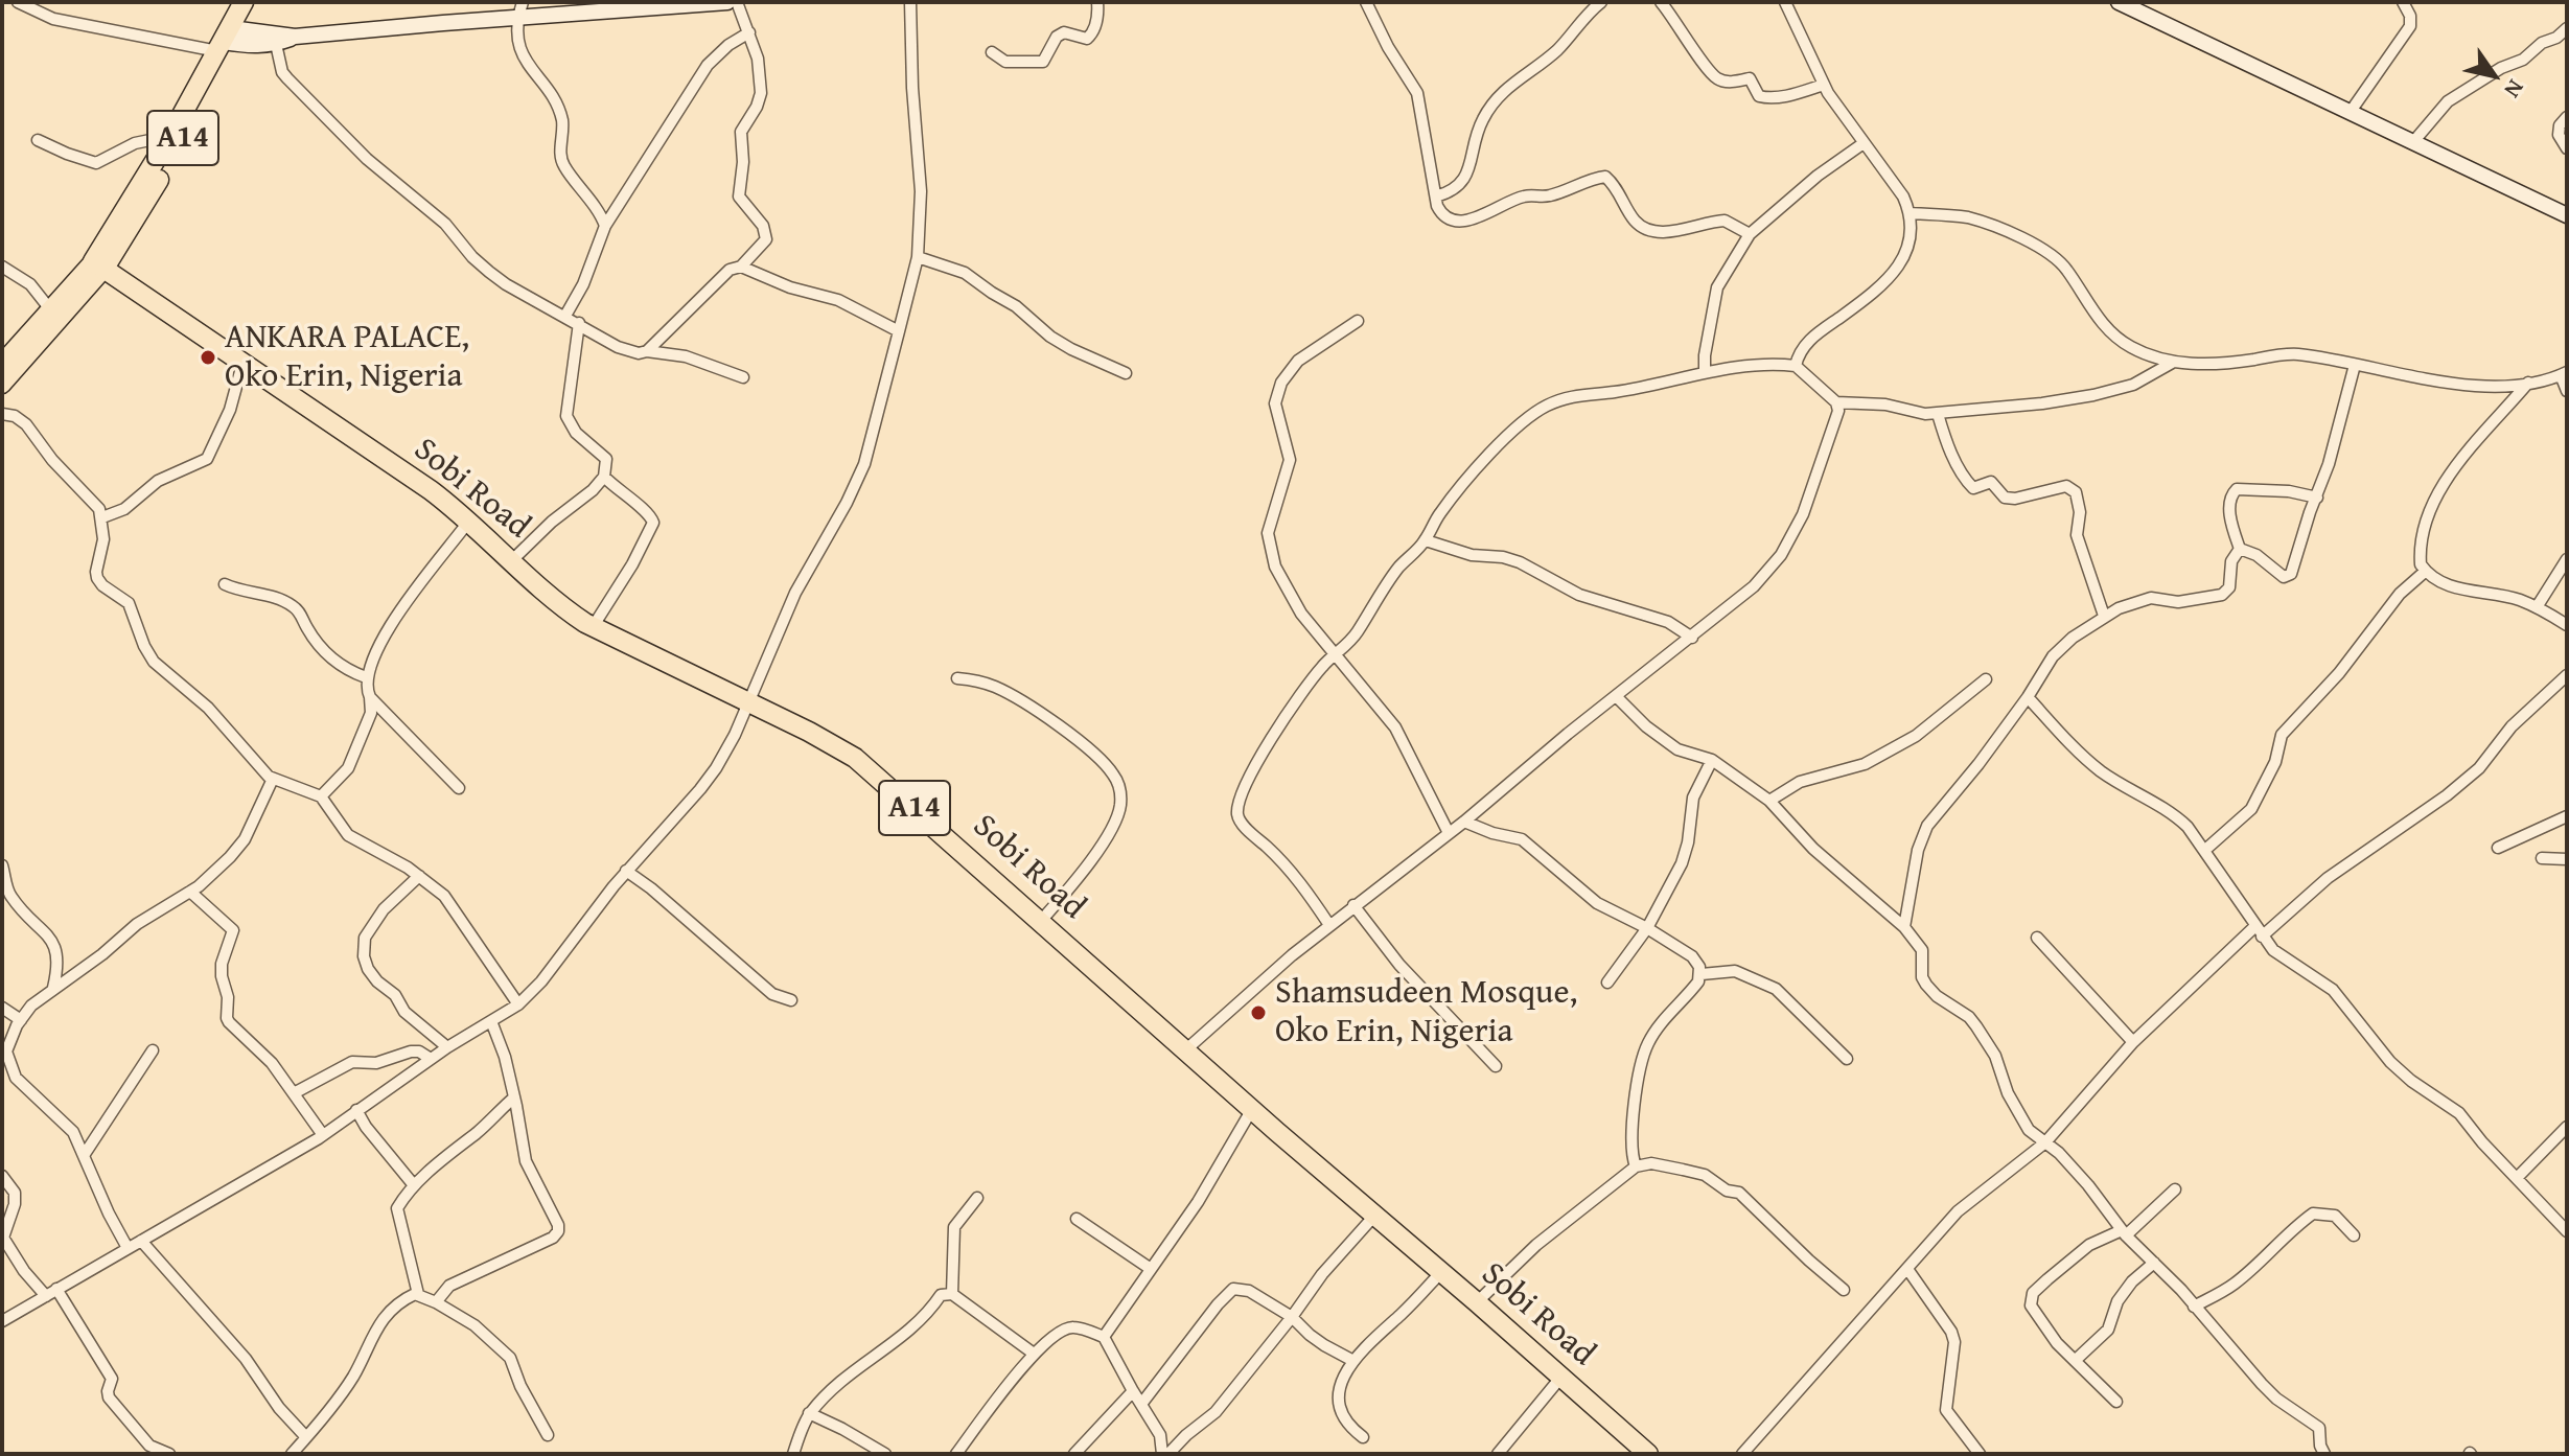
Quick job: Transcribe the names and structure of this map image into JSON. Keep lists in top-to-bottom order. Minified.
{"streets":{"highway":["A14","Sobi Road"]},"crossings":[["A14","Sobi Road"]],"places":["ANKARA PALACE, Oko Erin, Nigeria","Shamsudeen Mosque, Oko Erin, Nigeria"],"north":"bottom right"}
